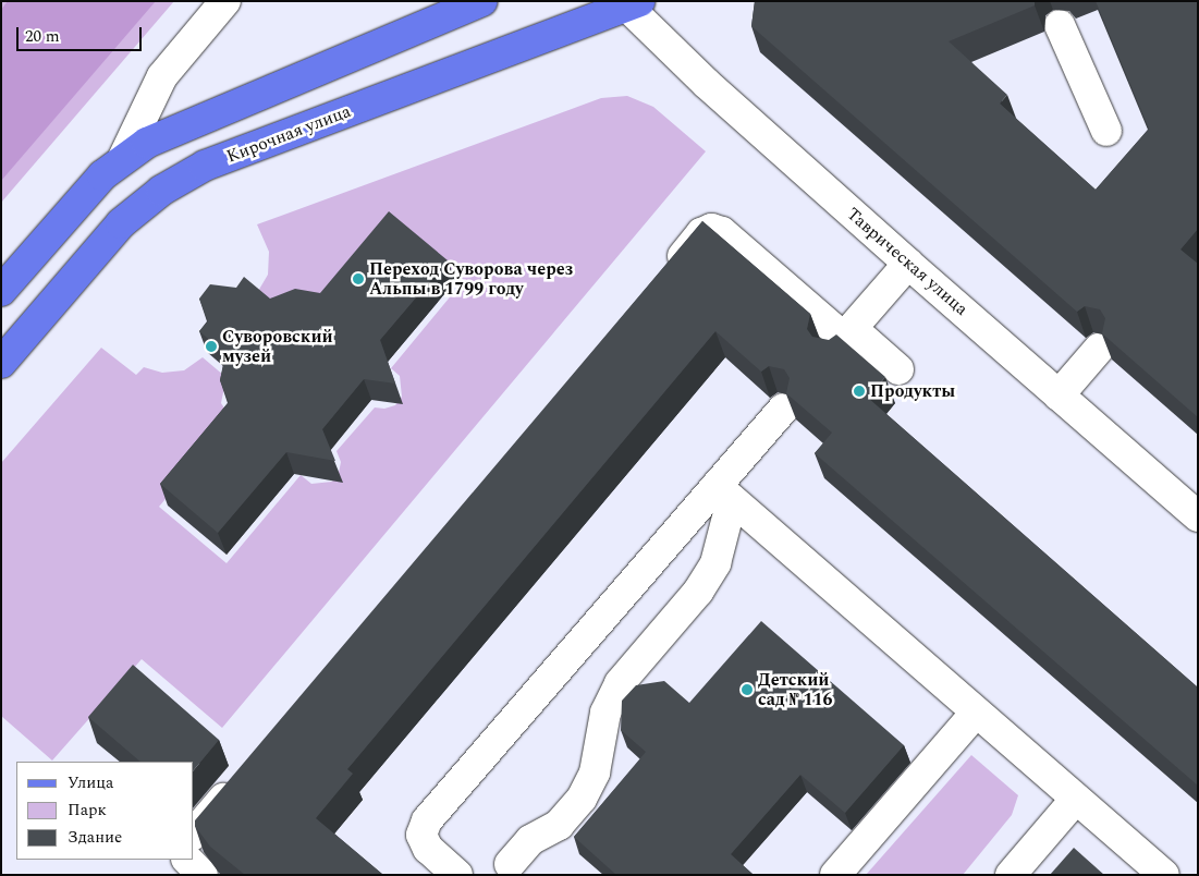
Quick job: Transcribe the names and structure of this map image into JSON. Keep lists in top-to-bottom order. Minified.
{"streets":{"main road":["Кирочная улица"],"street":["Таврическая улица"]},"crossings":[["Кирочная улица","Таврическая улица"]],"places":["Переход Суворова через Альпы в 1799 году","Суворовский музей","Продукты","Детский сад № 116"],"legend":["Улица","Парк","Здание"],"scale_bar":"20 m"}
